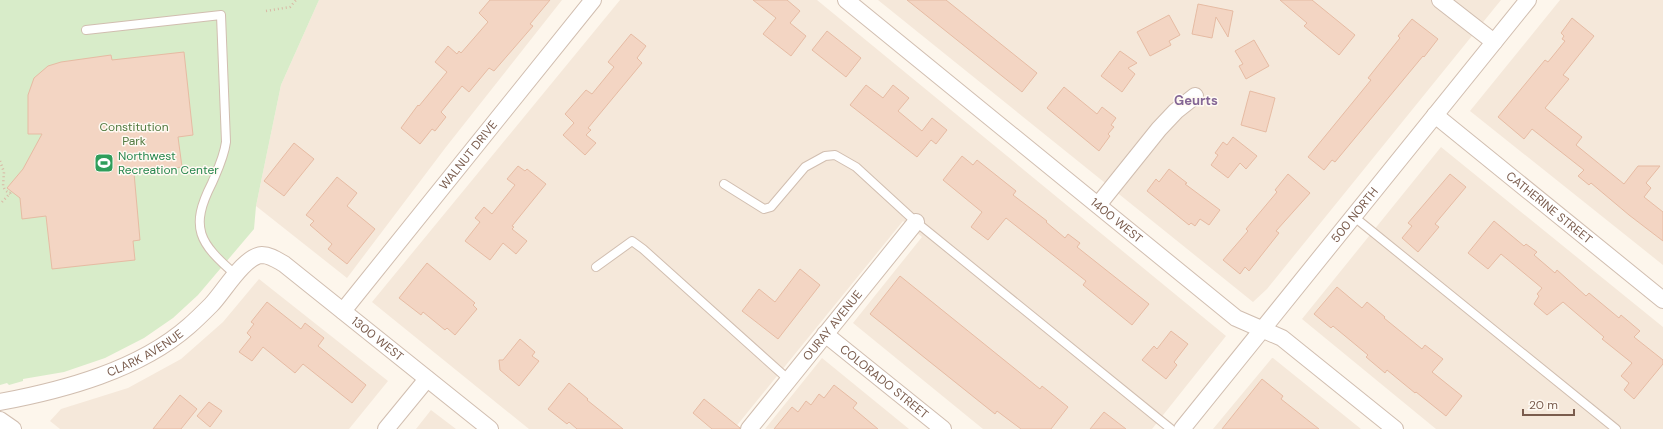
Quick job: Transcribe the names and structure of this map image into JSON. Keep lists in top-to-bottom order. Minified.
{"streets":{"street":["WALNUT DRIVE","CATHERINE STREET","500 NORTH","1400 WEST","OURAY AVENUE","1300 WEST","CLARK AVENUE","COLORADO STREET"]},"crossings":[["WALNUT DRIVE","1300 WEST"],["CATHERINE STREET","500 NORTH"],["500 NORTH","1400 WEST"],["OURAY AVENUE","COLORADO STREET"],["1300 WEST","CLARK AVENUE"]],"districts":["Geurts"],"parks":["Constitution Park"],"places":{"sports":["Northwest Recreation Center"]},"scale_bar":"20 m"}
